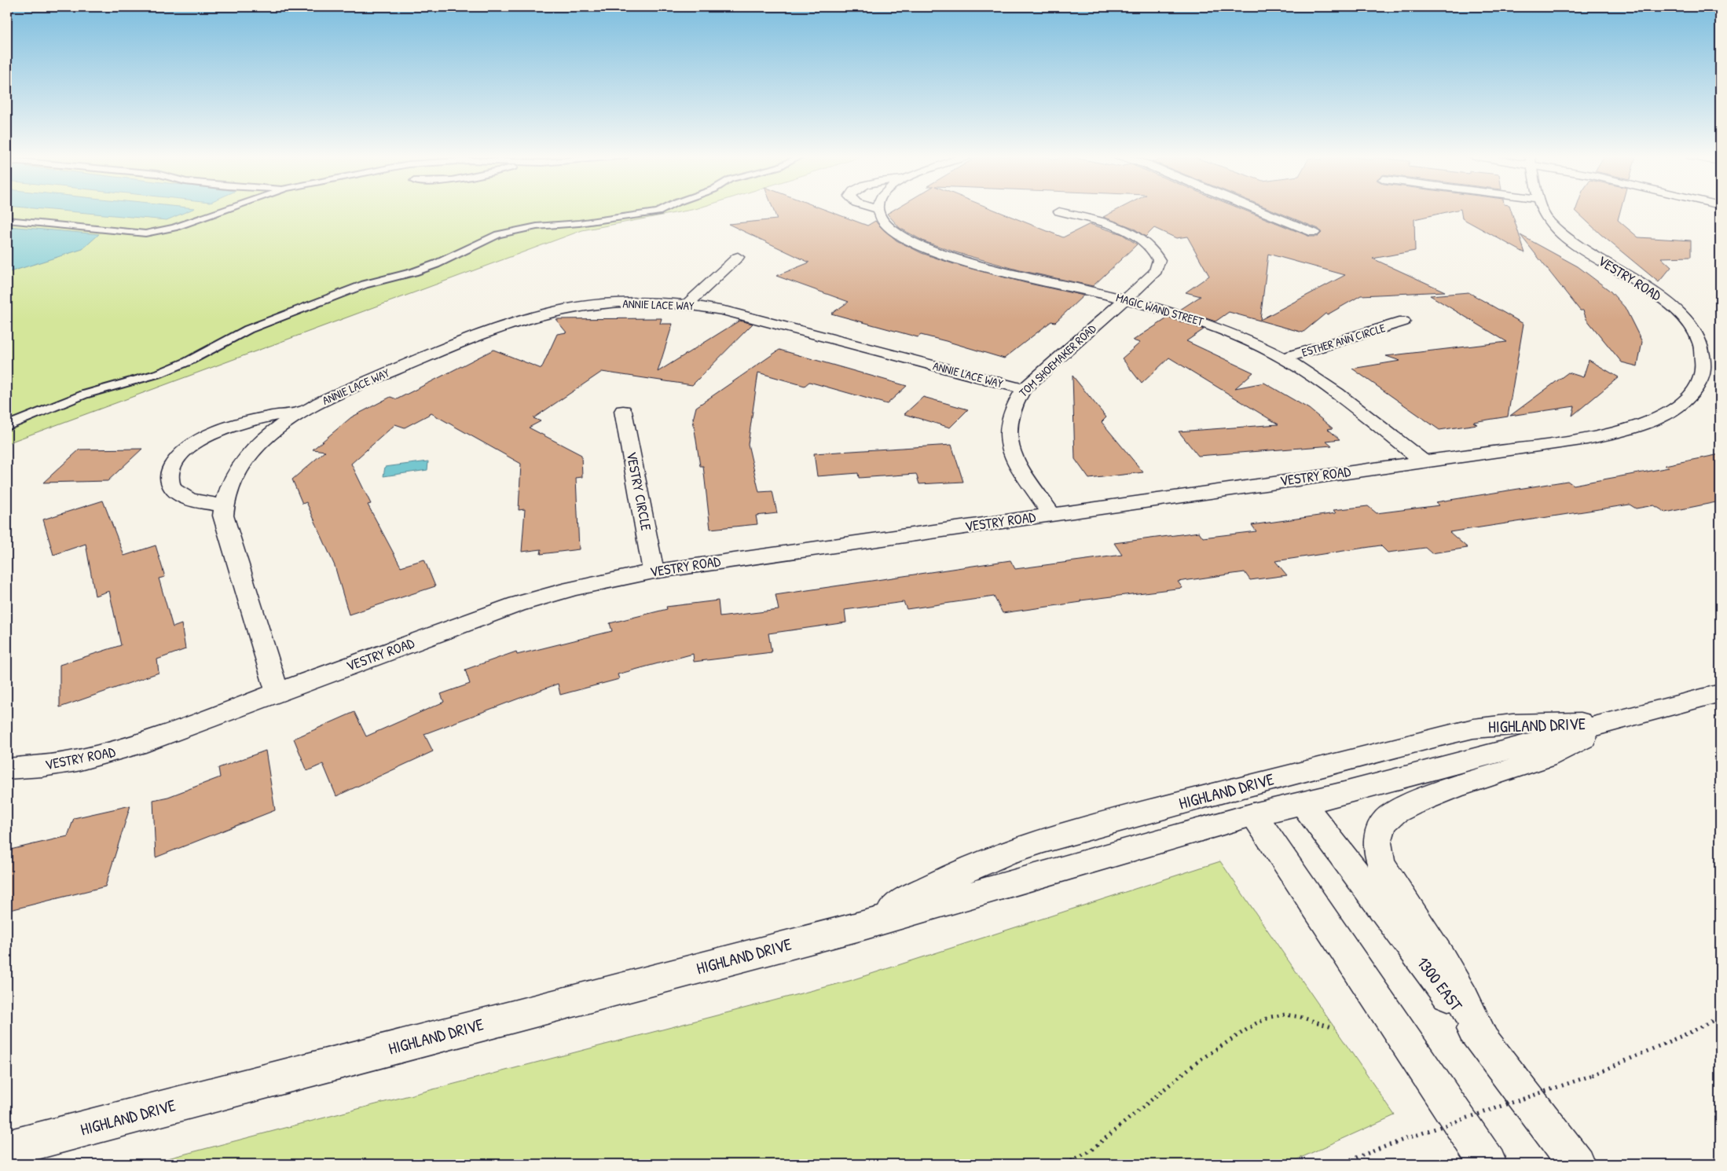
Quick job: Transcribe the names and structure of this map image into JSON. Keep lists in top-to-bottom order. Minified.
{"streets":{"street":["VESTRY ROAD","ANNIE LACE WAY","MAGIC WAND STREET","ESTHER ANN CIRCLE","TOM SHOEMAKER ROAD","VESTRY CIRCLE","HIGHLAND DRIVE","1300 EAST"]},"crossings":[["VESTRY ROAD","ANNIE LACE WAY"],["VESTRY ROAD","MAGIC WAND STREET"],["VESTRY ROAD","TOM SHOEMAKER ROAD"],["VESTRY ROAD","VESTRY CIRCLE"],["ANNIE LACE WAY","TOM SHOEMAKER ROAD"],["MAGIC WAND STREET","ESTHER ANN CIRCLE"],["MAGIC WAND STREET","TOM SHOEMAKER ROAD"],["HIGHLAND DRIVE","1300 EAST"]]}
